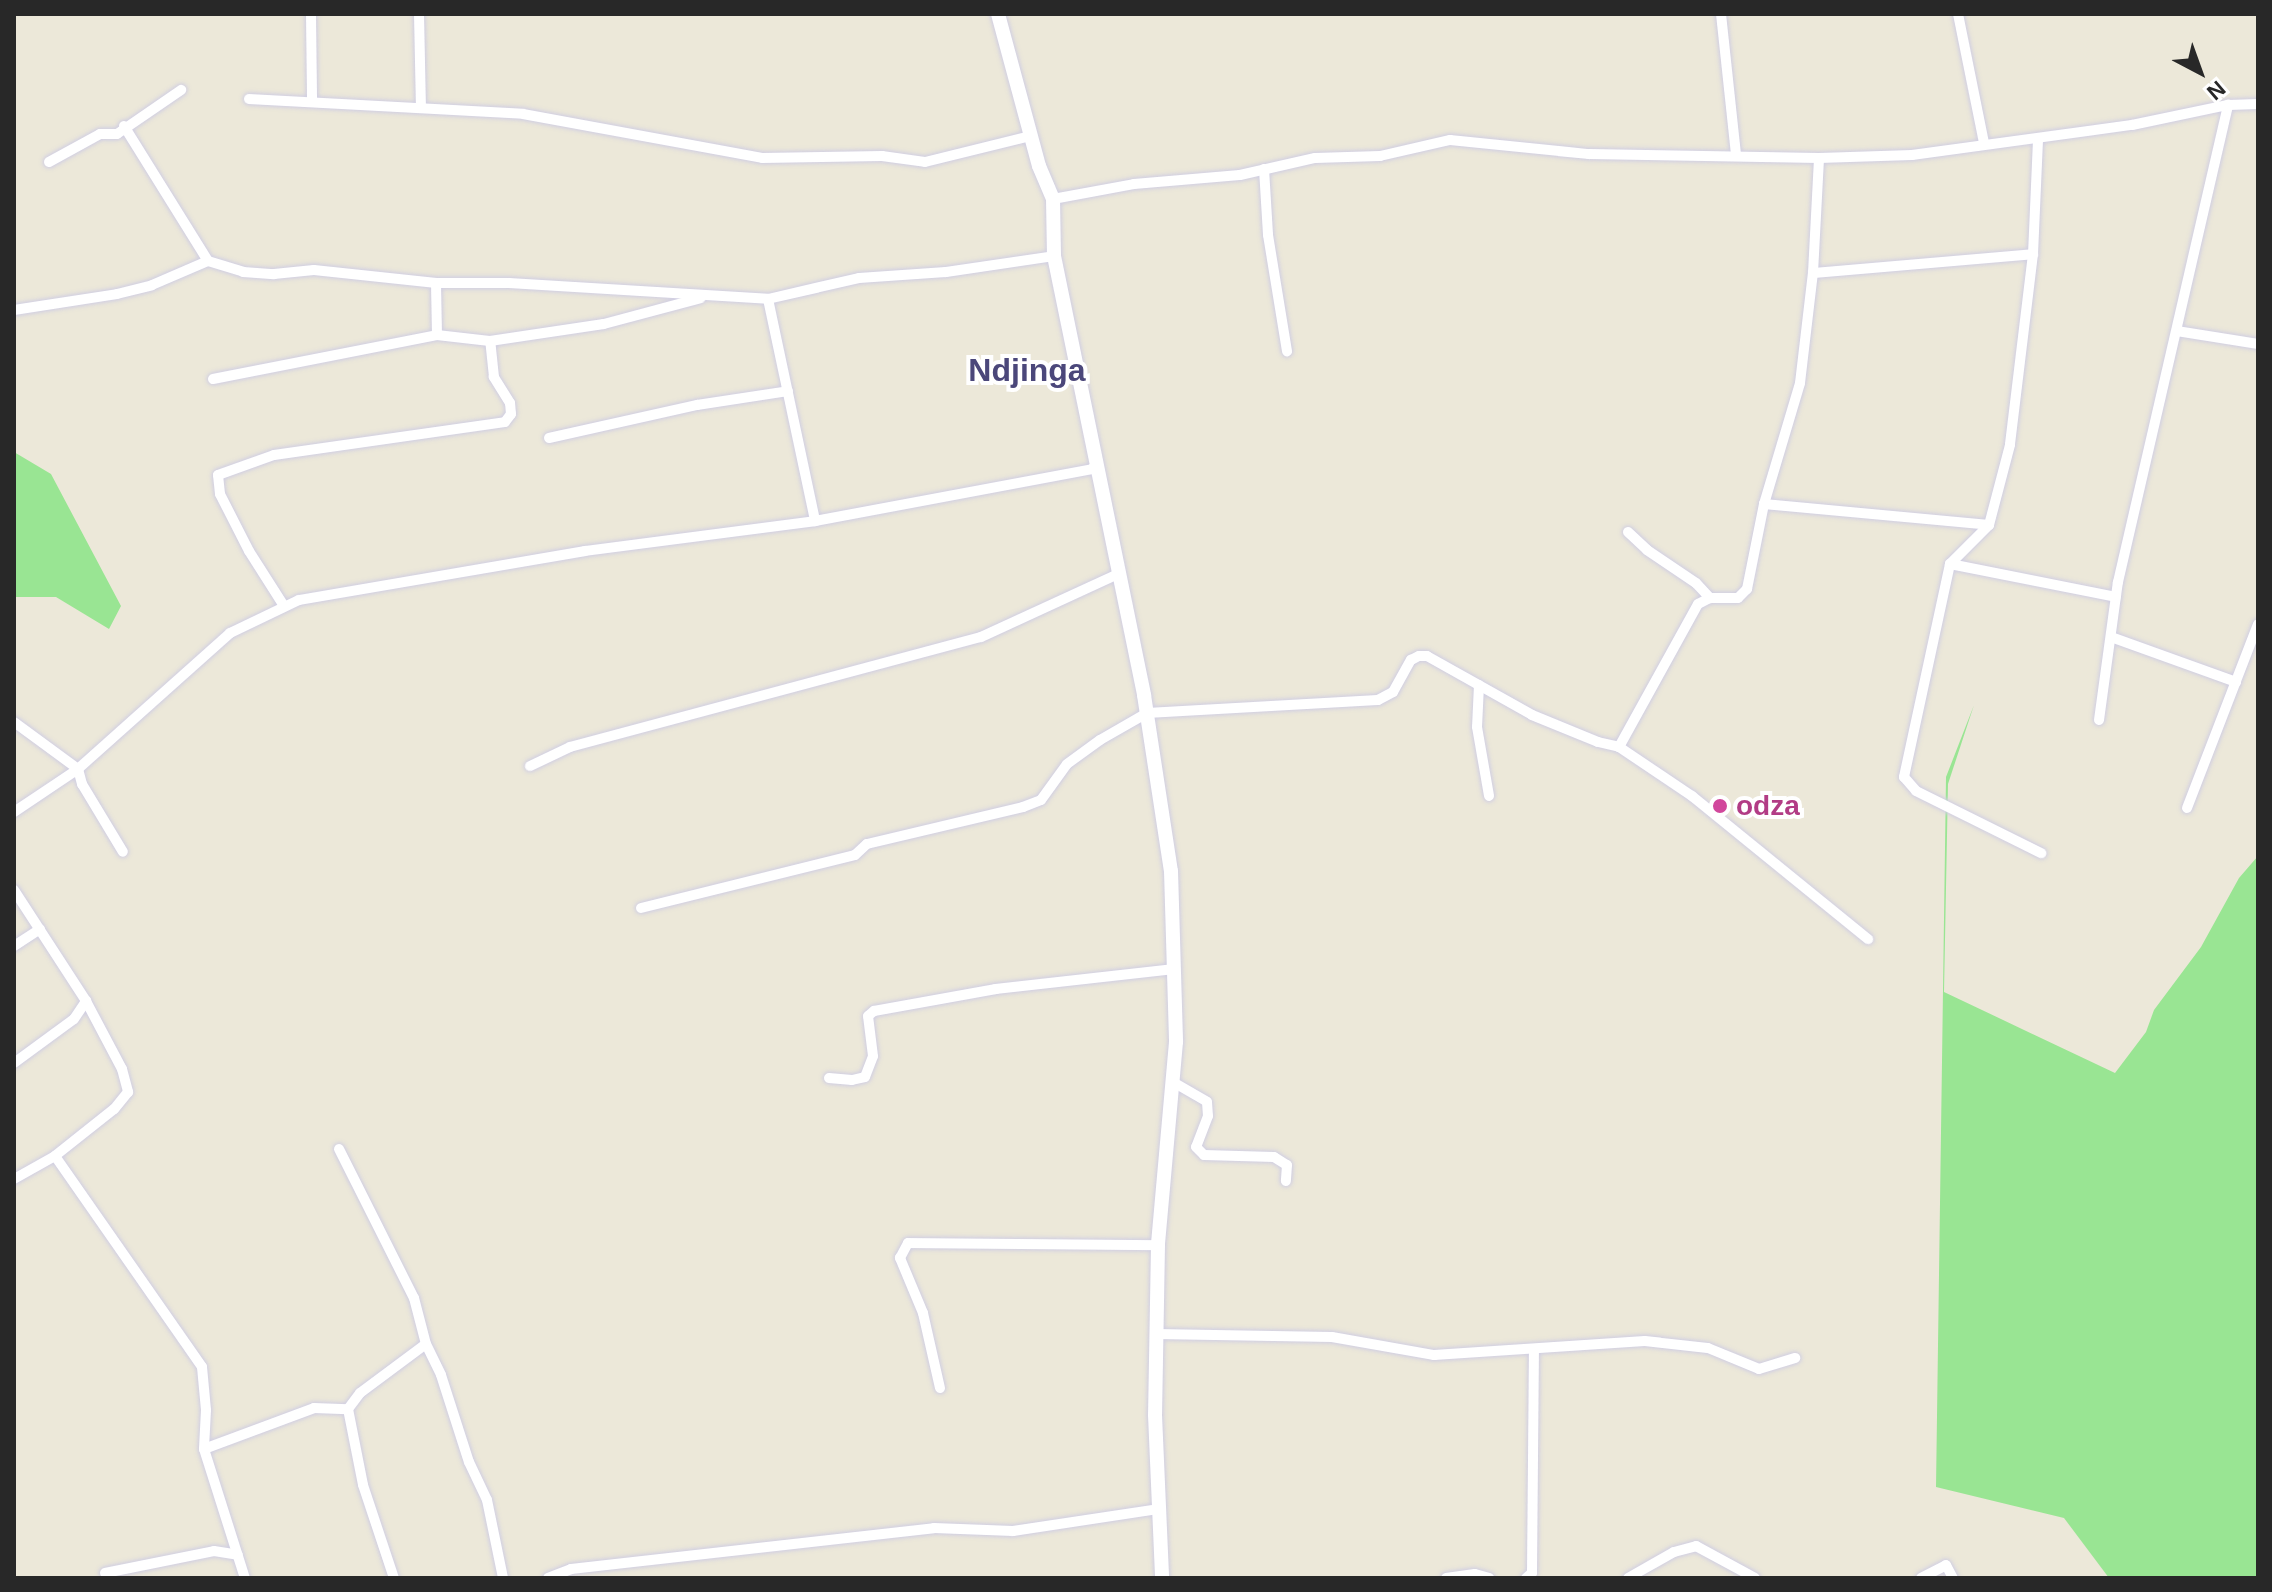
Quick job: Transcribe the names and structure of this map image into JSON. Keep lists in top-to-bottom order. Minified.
{"districts":["Ndjinga"],"places":["odza"],"north":"bottom right"}
